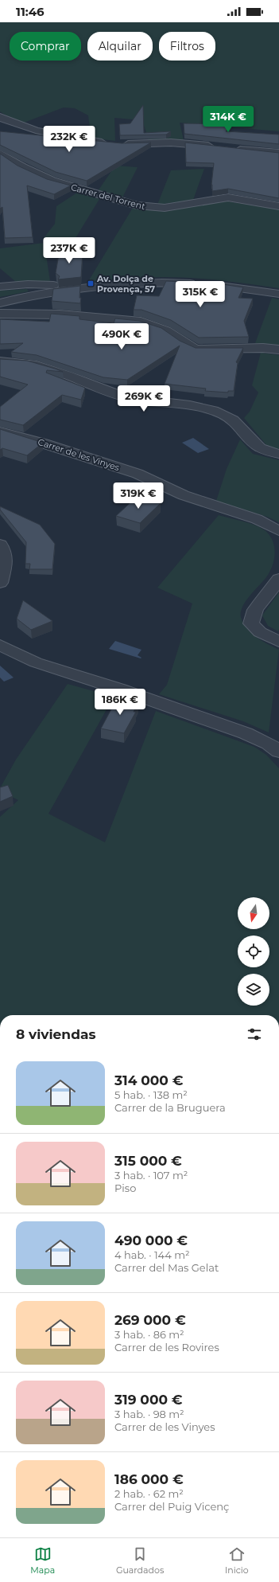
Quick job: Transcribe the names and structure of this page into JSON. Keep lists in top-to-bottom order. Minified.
{"streets":{"street":["Carrer del Torrent","Carrer de les Vinyes"]},"places":{"transit":["Av. Dolça de Provença, 57"]},"north":"bottom","page":{"status":"11:46","chip":["Comprar","Alquilar","Filtros"],"price":["314K €","232K €","237K €","315K €","490K €","269K €","319K €","186K €"],"heading":"8 viviendas","list":[{"name":"314 000 €","note":"5 hab. · 138 m² · Carrer de la Bruguera"},{"name":"315 000 €","note":"3 hab. · 107 m² · Piso"},{"name":"490 000 €","note":"4 hab. · 144 m² · Carrer del Mas Gelat"},{"name":"269 000 €","note":"3 hab. · 86 m² · Carrer de les Rovires"},{"name":"319 000 €","note":"3 hab. · 98 m² · Carrer de les Vinyes"},{"name":"186 000 €","note":"2 hab. · 62 m² · Carrer del Puig Vicenç"}],"tabs":["Mapa","Guardados","Inicio"]}}
